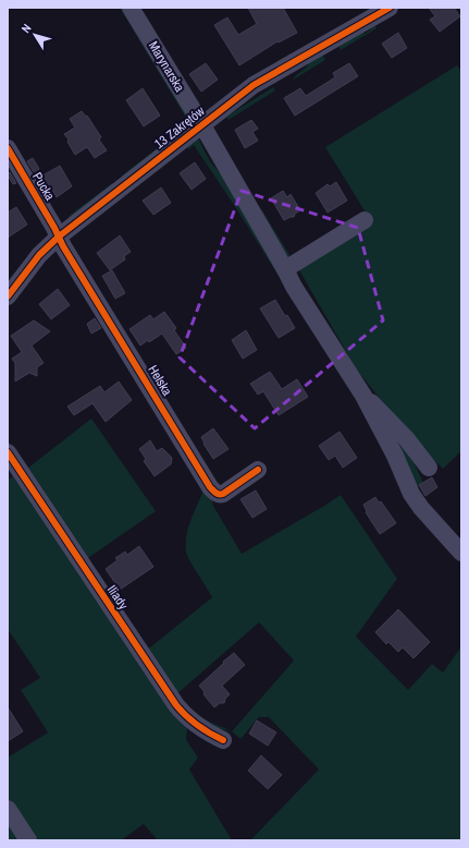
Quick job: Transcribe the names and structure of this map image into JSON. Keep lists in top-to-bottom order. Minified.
{"streets":{"street":["Marynarska","13 Zakrętów","Pucka","Helska","Iliady"]},"crossings":[["Marynarska","13 Zakrętów"],["13 Zakrętów","Pucka"],["13 Zakrętów","Helska"],["Pucka","Helska"]],"north":"top left"}
